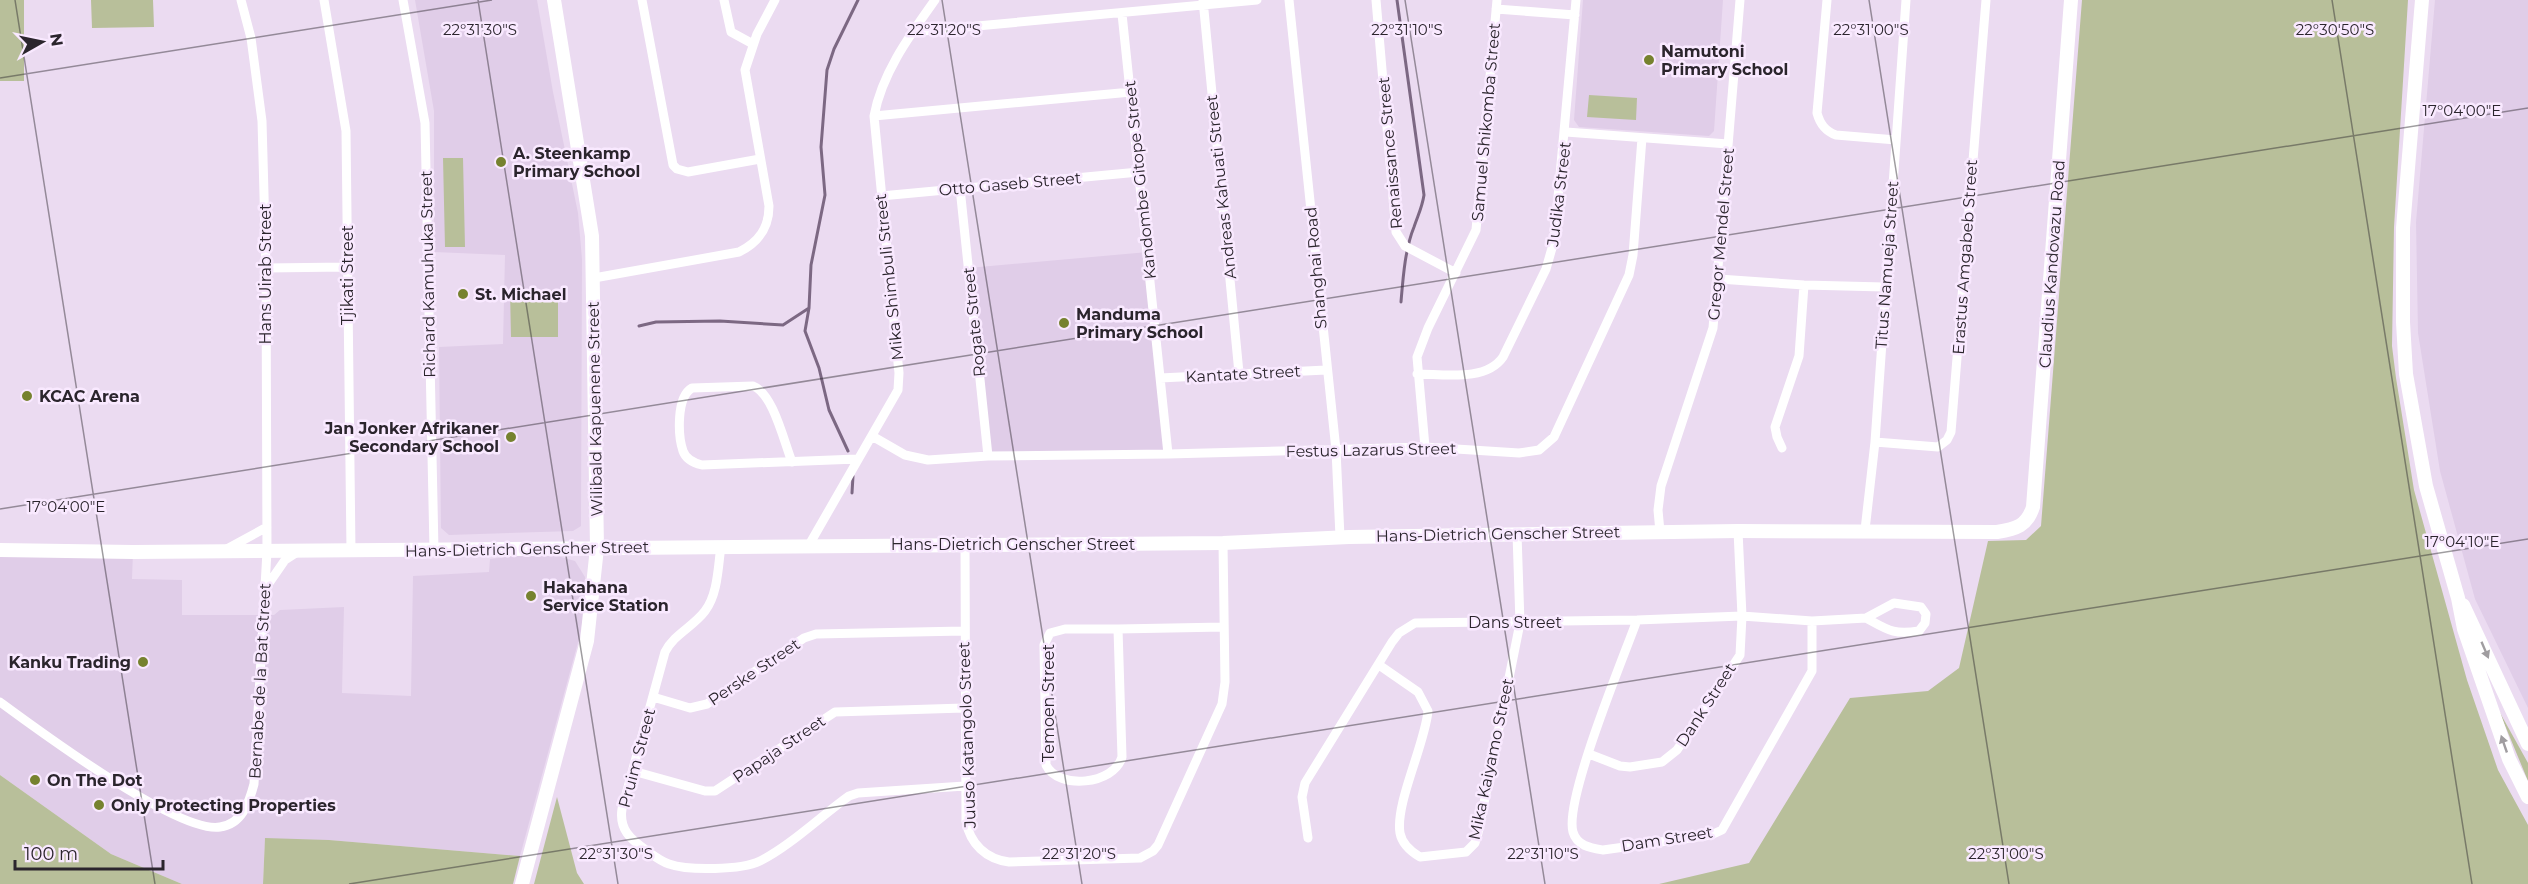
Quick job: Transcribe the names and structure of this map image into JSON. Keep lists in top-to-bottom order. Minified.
{"streets":{"street":["Samuel Shikomba Street","Renaissance Street","Kandombe Gitope Street","Otto Gaseb Street","Andreas Kahuati Street","Judika Street","Gregor Mendel Street","Erastus Amgabeb Street","Claudius Kandovazu Road","Titus Namueja Street","Shanghai Road","Hans Uirab Street","Richard Kamuhuka Street","Tjikati Street","Mika Shimbuli Street","Rogate Street","Kantate Street","Wilibald Kapuenene Street","Festus Lazarus Street","Hans-Dietrich Genscher Street","Dans Street","Perske Street","Bernabe de la Bat Street","Temoen Street","Dank Street","Juuso Katangolo Street","Papaja Street","Pruim Street","Mika Kaiyamo Street","Dam Street"]},"crossings":[["Samuel Shikomba Street","Renaissance Street"],["Samuel Shikomba Street","Judika Street"],["Samuel Shikomba Street","Festus Lazarus Street"],["Kandombe Gitope Street","Otto Gaseb Street"],["Kandombe Gitope Street","Kantate Street"],["Kandombe Gitope Street","Festus Lazarus Street"],["Otto Gaseb Street","Mika Shimbuli Street"],["Otto Gaseb Street","Rogate Street"],["Andreas Kahuati Street","Kantate Street"],["Gregor Mendel Street","Hans-Dietrich Genscher Street"],["Erastus Amgabeb Street","Titus Namueja Street"],["Claudius Kandovazu Road","Hans-Dietrich Genscher Street"],["Titus Namueja Street","Hans-Dietrich Genscher Street"],["Shanghai Road","Kantate Street"],["Shanghai Road","Festus Lazarus Street"],["Shanghai Road","Hans-Dietrich Genscher Street"],["Hans Uirab Street","Hans-Dietrich Genscher Street"],["Hans Uirab Street","Bernabe de la Bat Street"],["Richard Kamuhuka Street","Hans-Dietrich Genscher Street"],["Tjikati Street","Hans-Dietrich Genscher Street"],["Mika Shimbuli Street","Festus Lazarus Street"],["Mika Shimbuli Street","Hans-Dietrich Genscher Street"],["Rogate Street","Festus Lazarus Street"],["Wilibald Kapuenene Street","Hans-Dietrich Genscher Street"],["Hans-Dietrich Genscher Street","Bernabe de la Bat Street"],["Hans-Dietrich Genscher Street","Dank Street"],["Hans-Dietrich Genscher Street","Juuso Katangolo Street"],["Hans-Dietrich Genscher Street","Pruim Street"],["Hans-Dietrich Genscher Street","Mika Kaiyamo Street"],["Dans Street","Dank Street"],["Dans Street","Mika Kaiyamo Street"],["Dans Street","Dam Street"],["Perske Street","Juuso Katangolo Street"],["Perske Street","Pruim Street"],["Temoen Street","Juuso Katangolo Street"],["Dank Street","Dam Street"],["Juuso Katangolo Street","Papaja Street"],["Juuso Katangolo Street","Pruim Street"],["Papaja Street","Pruim Street"]],"places":["Namutoni Primary School","A. Steenkamp Primary School","St. Michael","Manduma Primary School","KCAC Arena","Jan Jonker Afrikaner Secondary School","Hakahana Service Station","Kanku Trading","On The Dot","Only Protecting Properties"],"scale_bar":"100 m","north":"right","coordinates":["22°31'30\"S","22°31'20\"S","22°31'10\"S","22°31'00\"S","22°30'50\"S","17°04'00\"E","17°04'10\"E"]}
